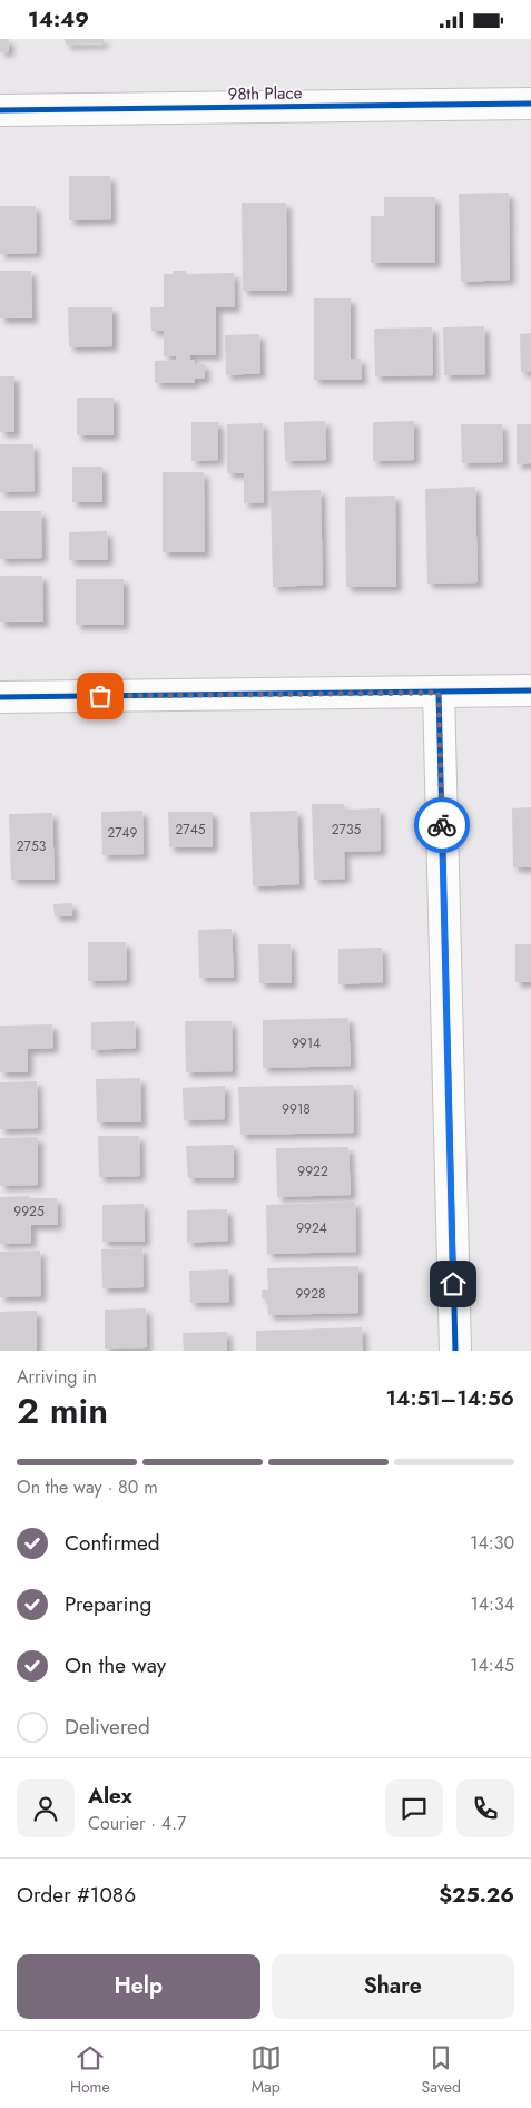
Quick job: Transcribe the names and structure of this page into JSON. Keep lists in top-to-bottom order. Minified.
{"streets":{"street":["98th Place"]},"house_numbers":["2745","2735","2749","2753","9914","9918","9922","9925","9924","9928"],"page":{"status":"14:49","heading":["2 min","Arriving in","14:51–14:56"],"panel":["Alex","Courier · 4.7","Order #1086","$25.26"],"bar":"On the way · 80 m","list":[["Confirmed","14:30"],["Preparing","14:34"],["On the way","14:45"],"Delivered"],"buttons":["Help","Share"],"tabs":["Home","Map","Saved"]}}
